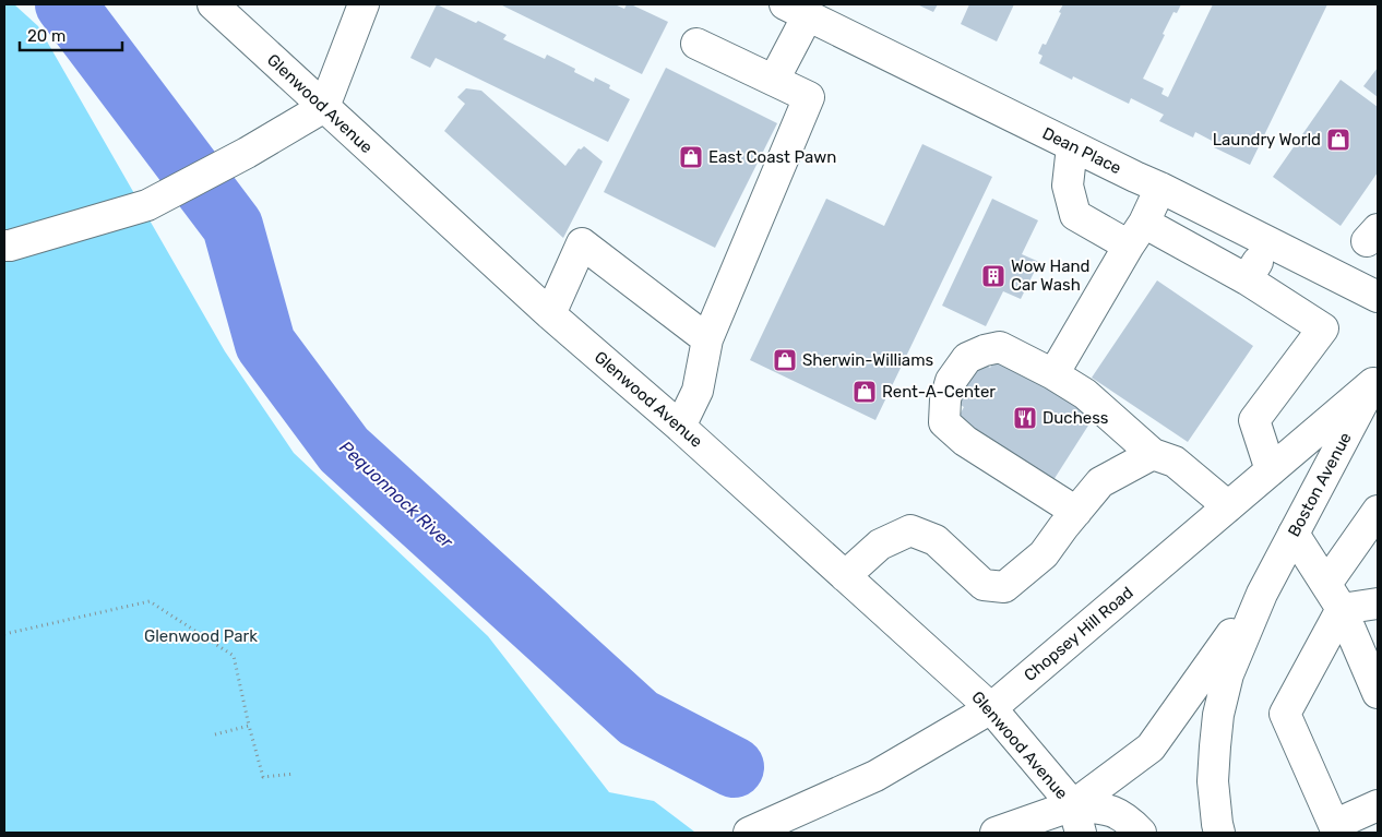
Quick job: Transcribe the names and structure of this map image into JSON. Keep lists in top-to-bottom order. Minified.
{"streets":{"main road":["Glenwood Avenue","Dean Place","Boston Avenue","Chopsey Hill Road"]},"crossings":[["Glenwood Avenue","Chopsey Hill Road"],["Boston Avenue","Chopsey Hill Road"]],"water":["Pequonnock River"],"parks":["Glenwood Park"],"places":{"shop":["Laundry World","East Coast Pawn","Sherwin-Williams","Rent-A-Center"],"building":["Wow Hand Car Wash"],"restaurant":["Duchess"]},"scale_bar":"20 m"}
